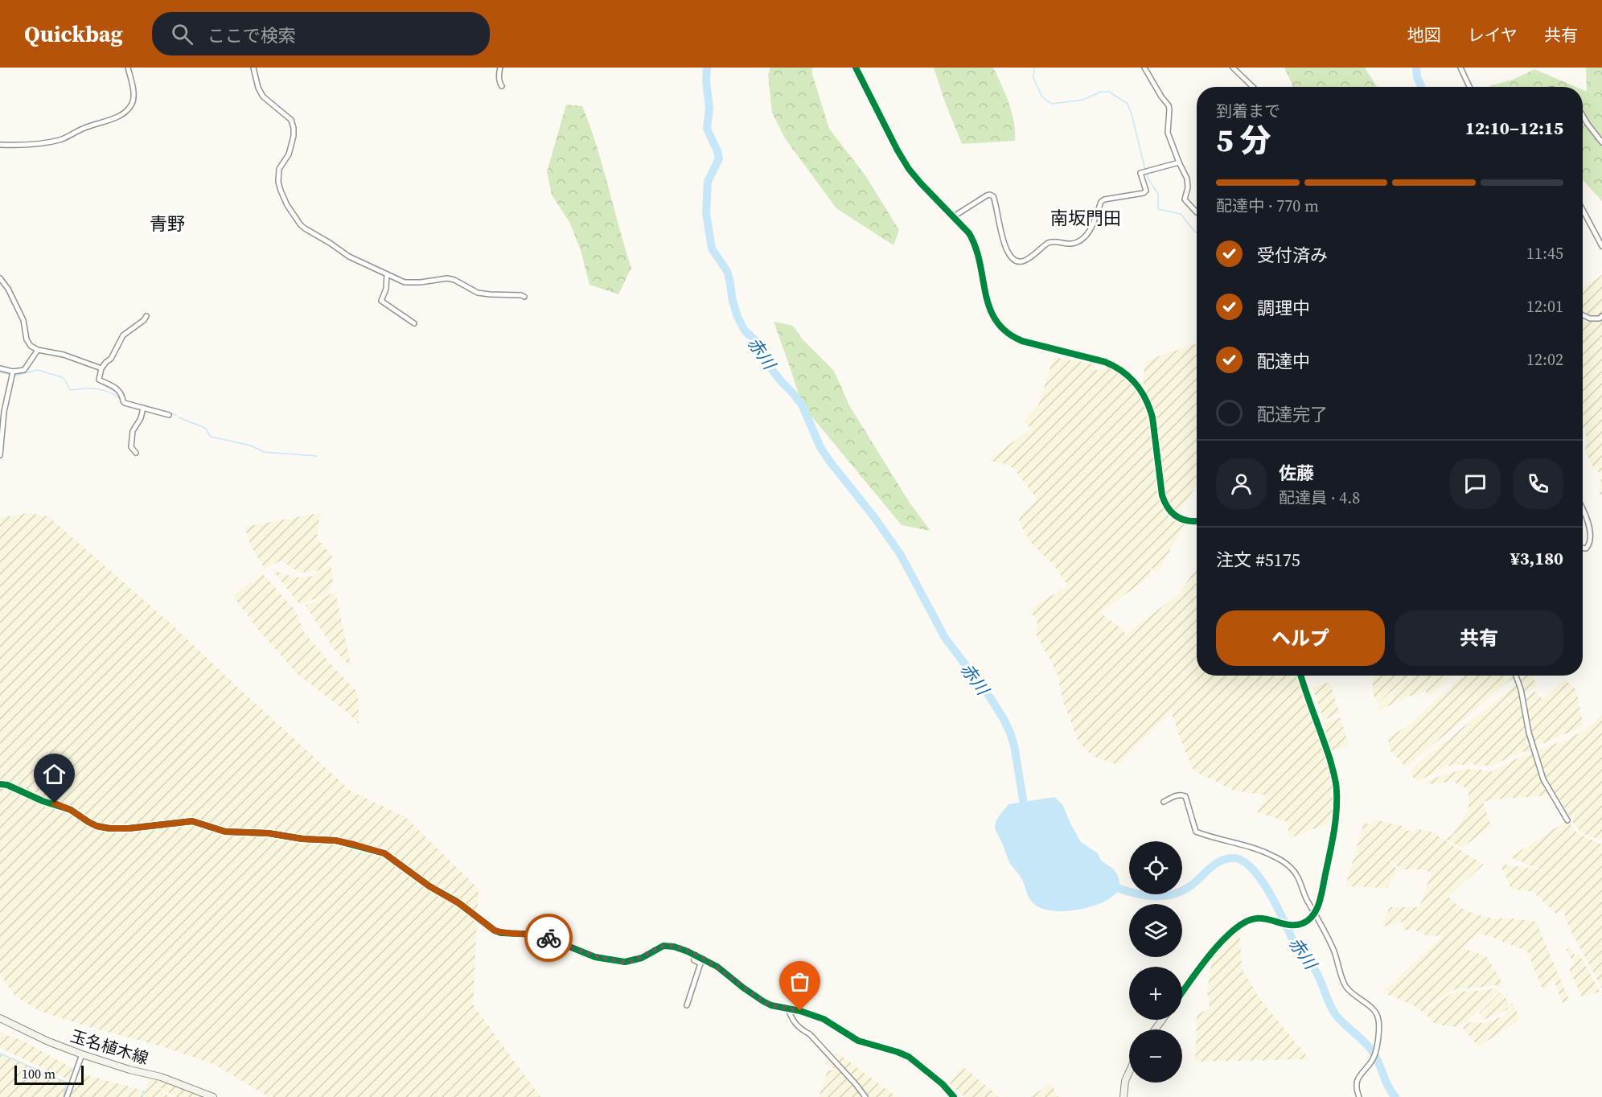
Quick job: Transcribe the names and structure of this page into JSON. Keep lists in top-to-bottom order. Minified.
{"streets":{"street":["玉名植木線"]},"districts":["南坂門田","青野"],"water":["赤川"],"scale_bar":"100 m","page":{"header":"Quickbag","search":"ここで検索","nav":["地図","レイヤ","共有"],"heading":["5 分","到着まで","12:10–12:15"],"panel":["佐藤","配達員 · 4.8","注文 #5175","¥3,180"],"bar":"配達中 · 770 m","list":[["受付済み","11:45"],["調理中","12:01"],["配達中","12:02"],"配達完了"],"buttons":["ヘルプ","共有"],"map_buttons":["+","−"],"scale":"100 m"}}
